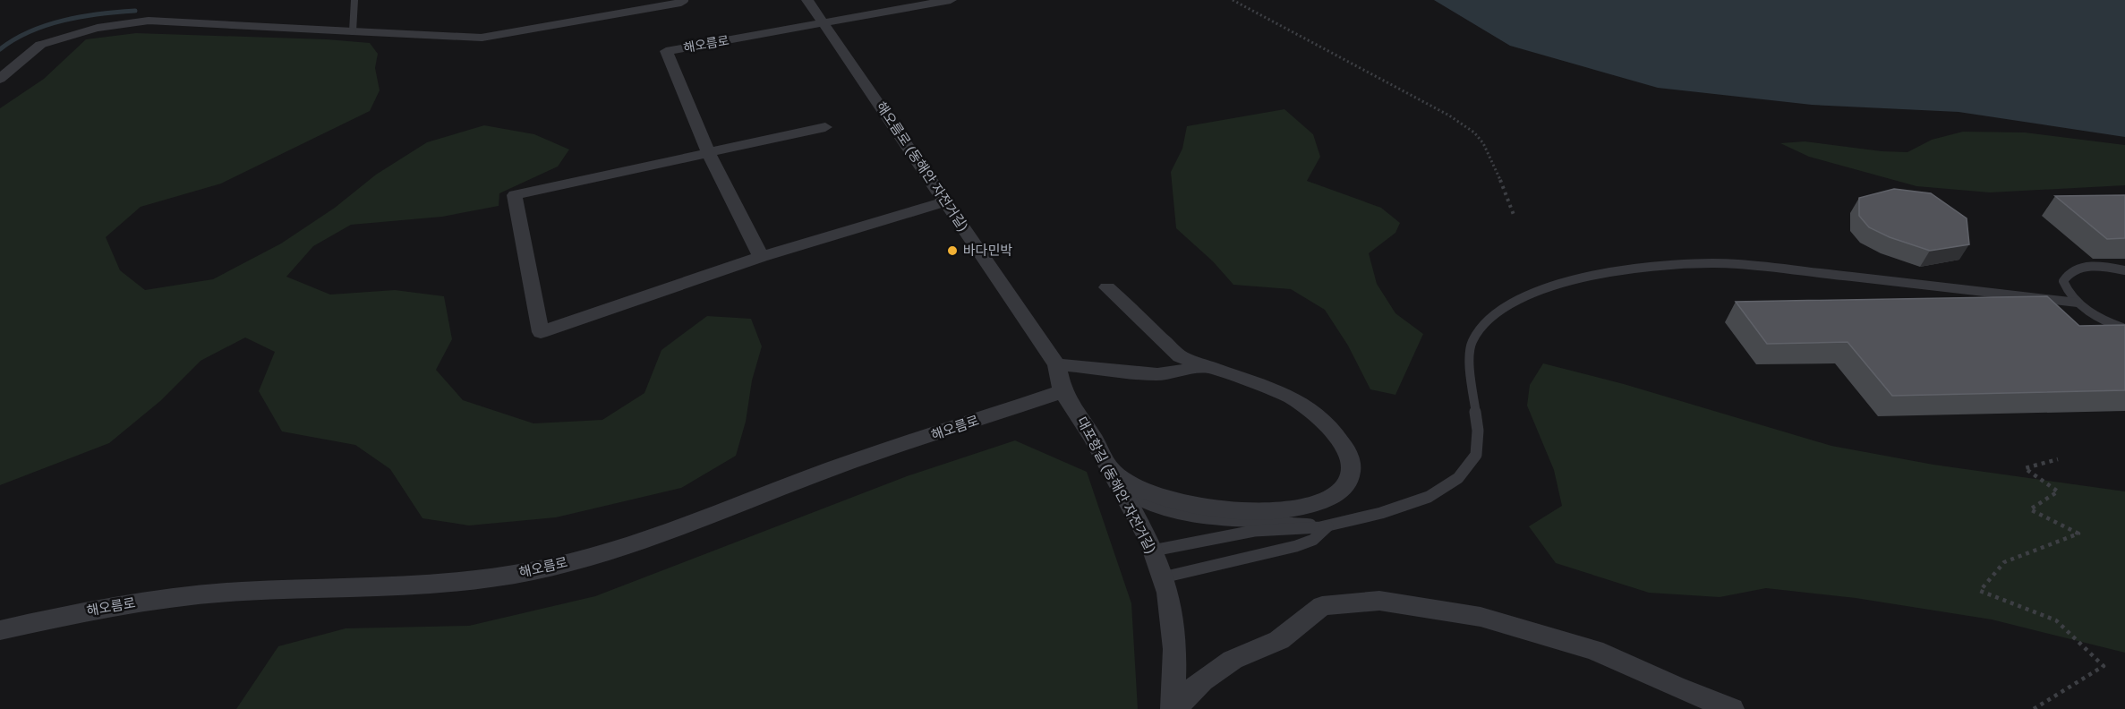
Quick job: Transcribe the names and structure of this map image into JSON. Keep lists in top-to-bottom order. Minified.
{"streets":{"street":["해오름로","해오름로 (동해안 자전거길)","대포항길 (동해안 자전거길)"]},"crossings":[["해오름로","해오름로 (동해안 자전거길)"],["해오름로","대포항길 (동해안 자전거길)"],["해오름로 (동해안 자전거길)","대포항길 (동해안 자전거길)"]],"places":["바다민박"]}
